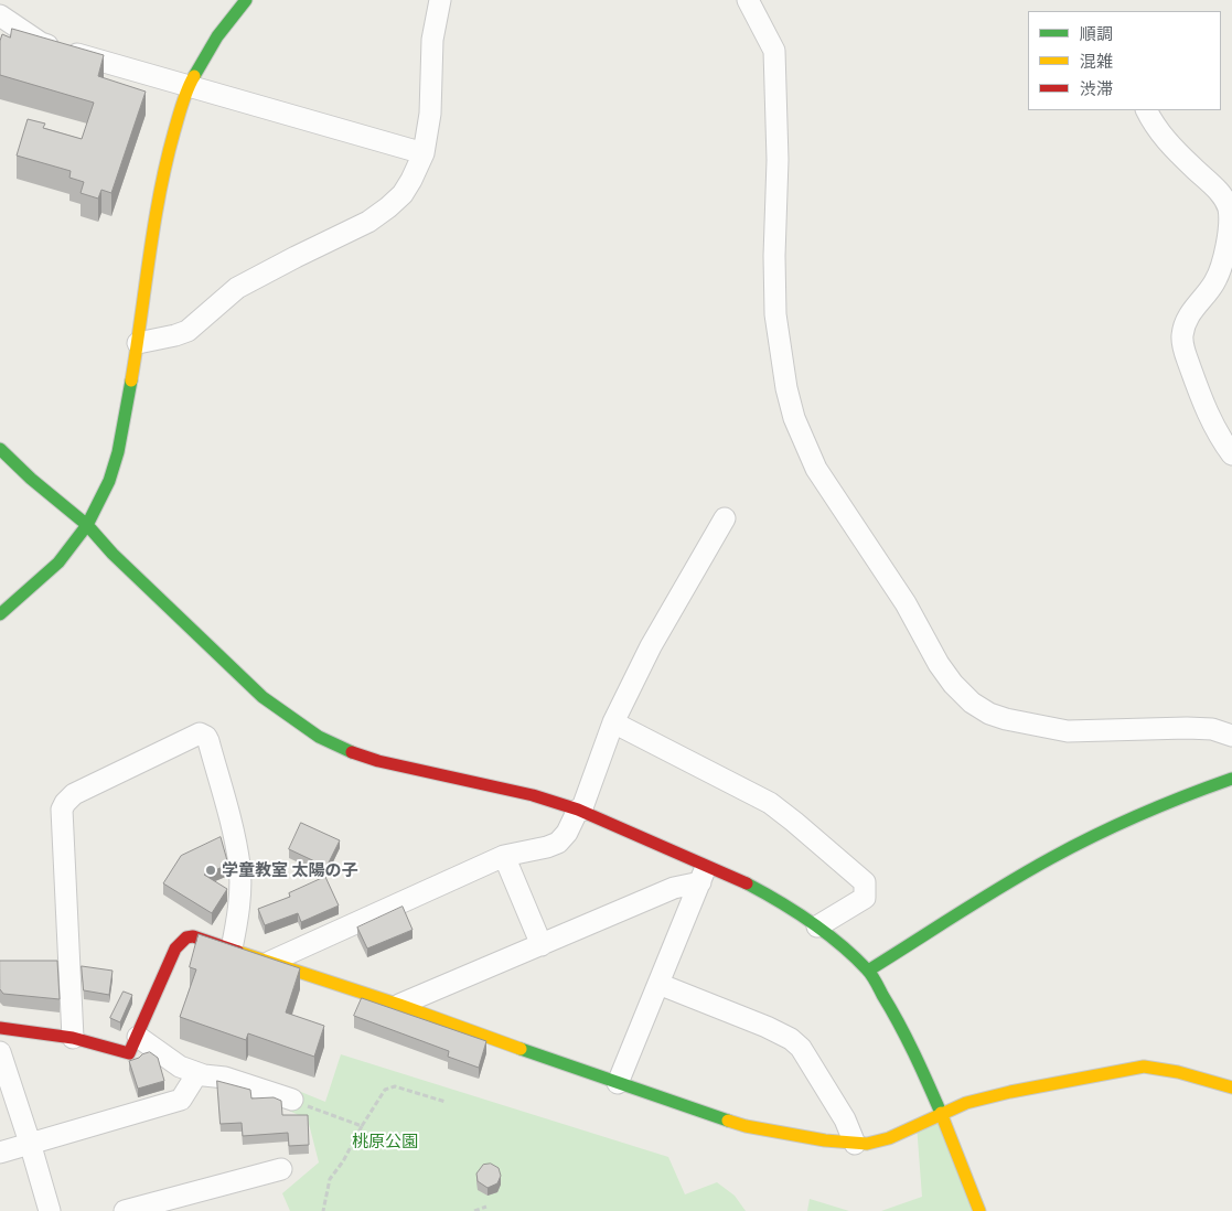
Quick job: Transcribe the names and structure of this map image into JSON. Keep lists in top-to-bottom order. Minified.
{"parks":["桃原公園"],"places":["学童教室 太陽の子"],"legend":["順調","混雑","渋滞"]}
